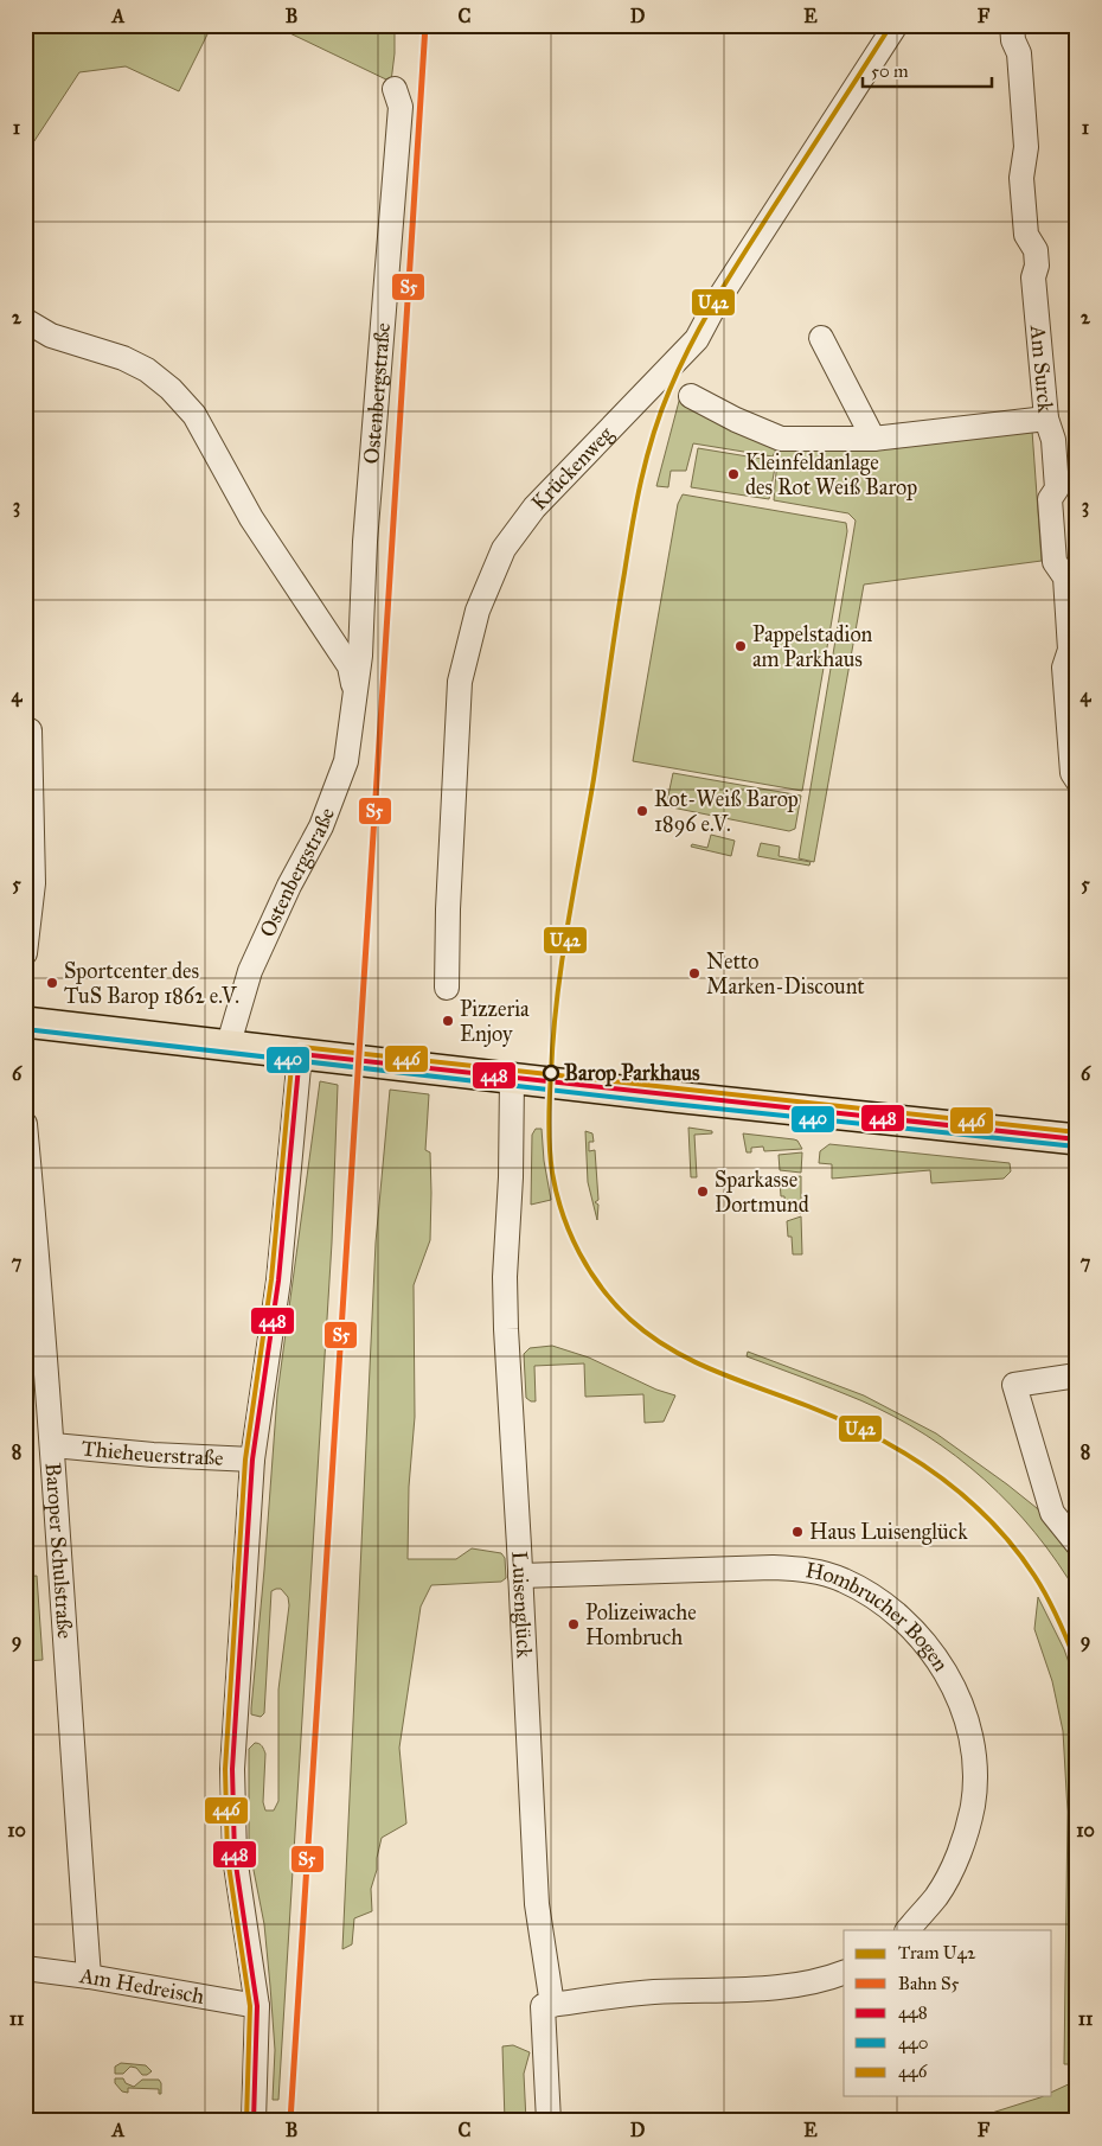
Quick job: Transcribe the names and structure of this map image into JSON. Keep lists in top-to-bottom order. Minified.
{"streets":{"street":["Am Surck","Ostenbergstraße","Krückenweg","Thieheuerstraße","Baroper Schulstraße","Luisenglück","Hombrucher Bogen","Am Hedreisch"]},"crossings":[["Thieheuerstraße","Baroper Schulstraße"],["Baroper Schulstraße","Am Hedreisch"],["Luisenglück","Hombrucher Bogen"]],"places":["Kleinfeldanlage des Rot Weiß Barop","Pappelstadion am Parkhaus","Rot-Weiß Barop 1896 e.V.","Netto Marken-Discount","Sportcenter des TuS Barop 1862 e.V.","Pizzeria Enjoy","Barop Parkhaus","Sparkasse Dortmund","Haus Luisenglück","Polizeiwache Hombruch"],"lines":["tram line U42","rail line S5","transit line 440","transit line 446","transit line 448"],"legend":["Tram U42","Bahn S5","448","440","446"],"scale_bar":"50 m","grid":{"columns":["A","B","C","D","E","F"],"rows":["1","2","3","4","5","6","7","8","9","10","11"]}}
